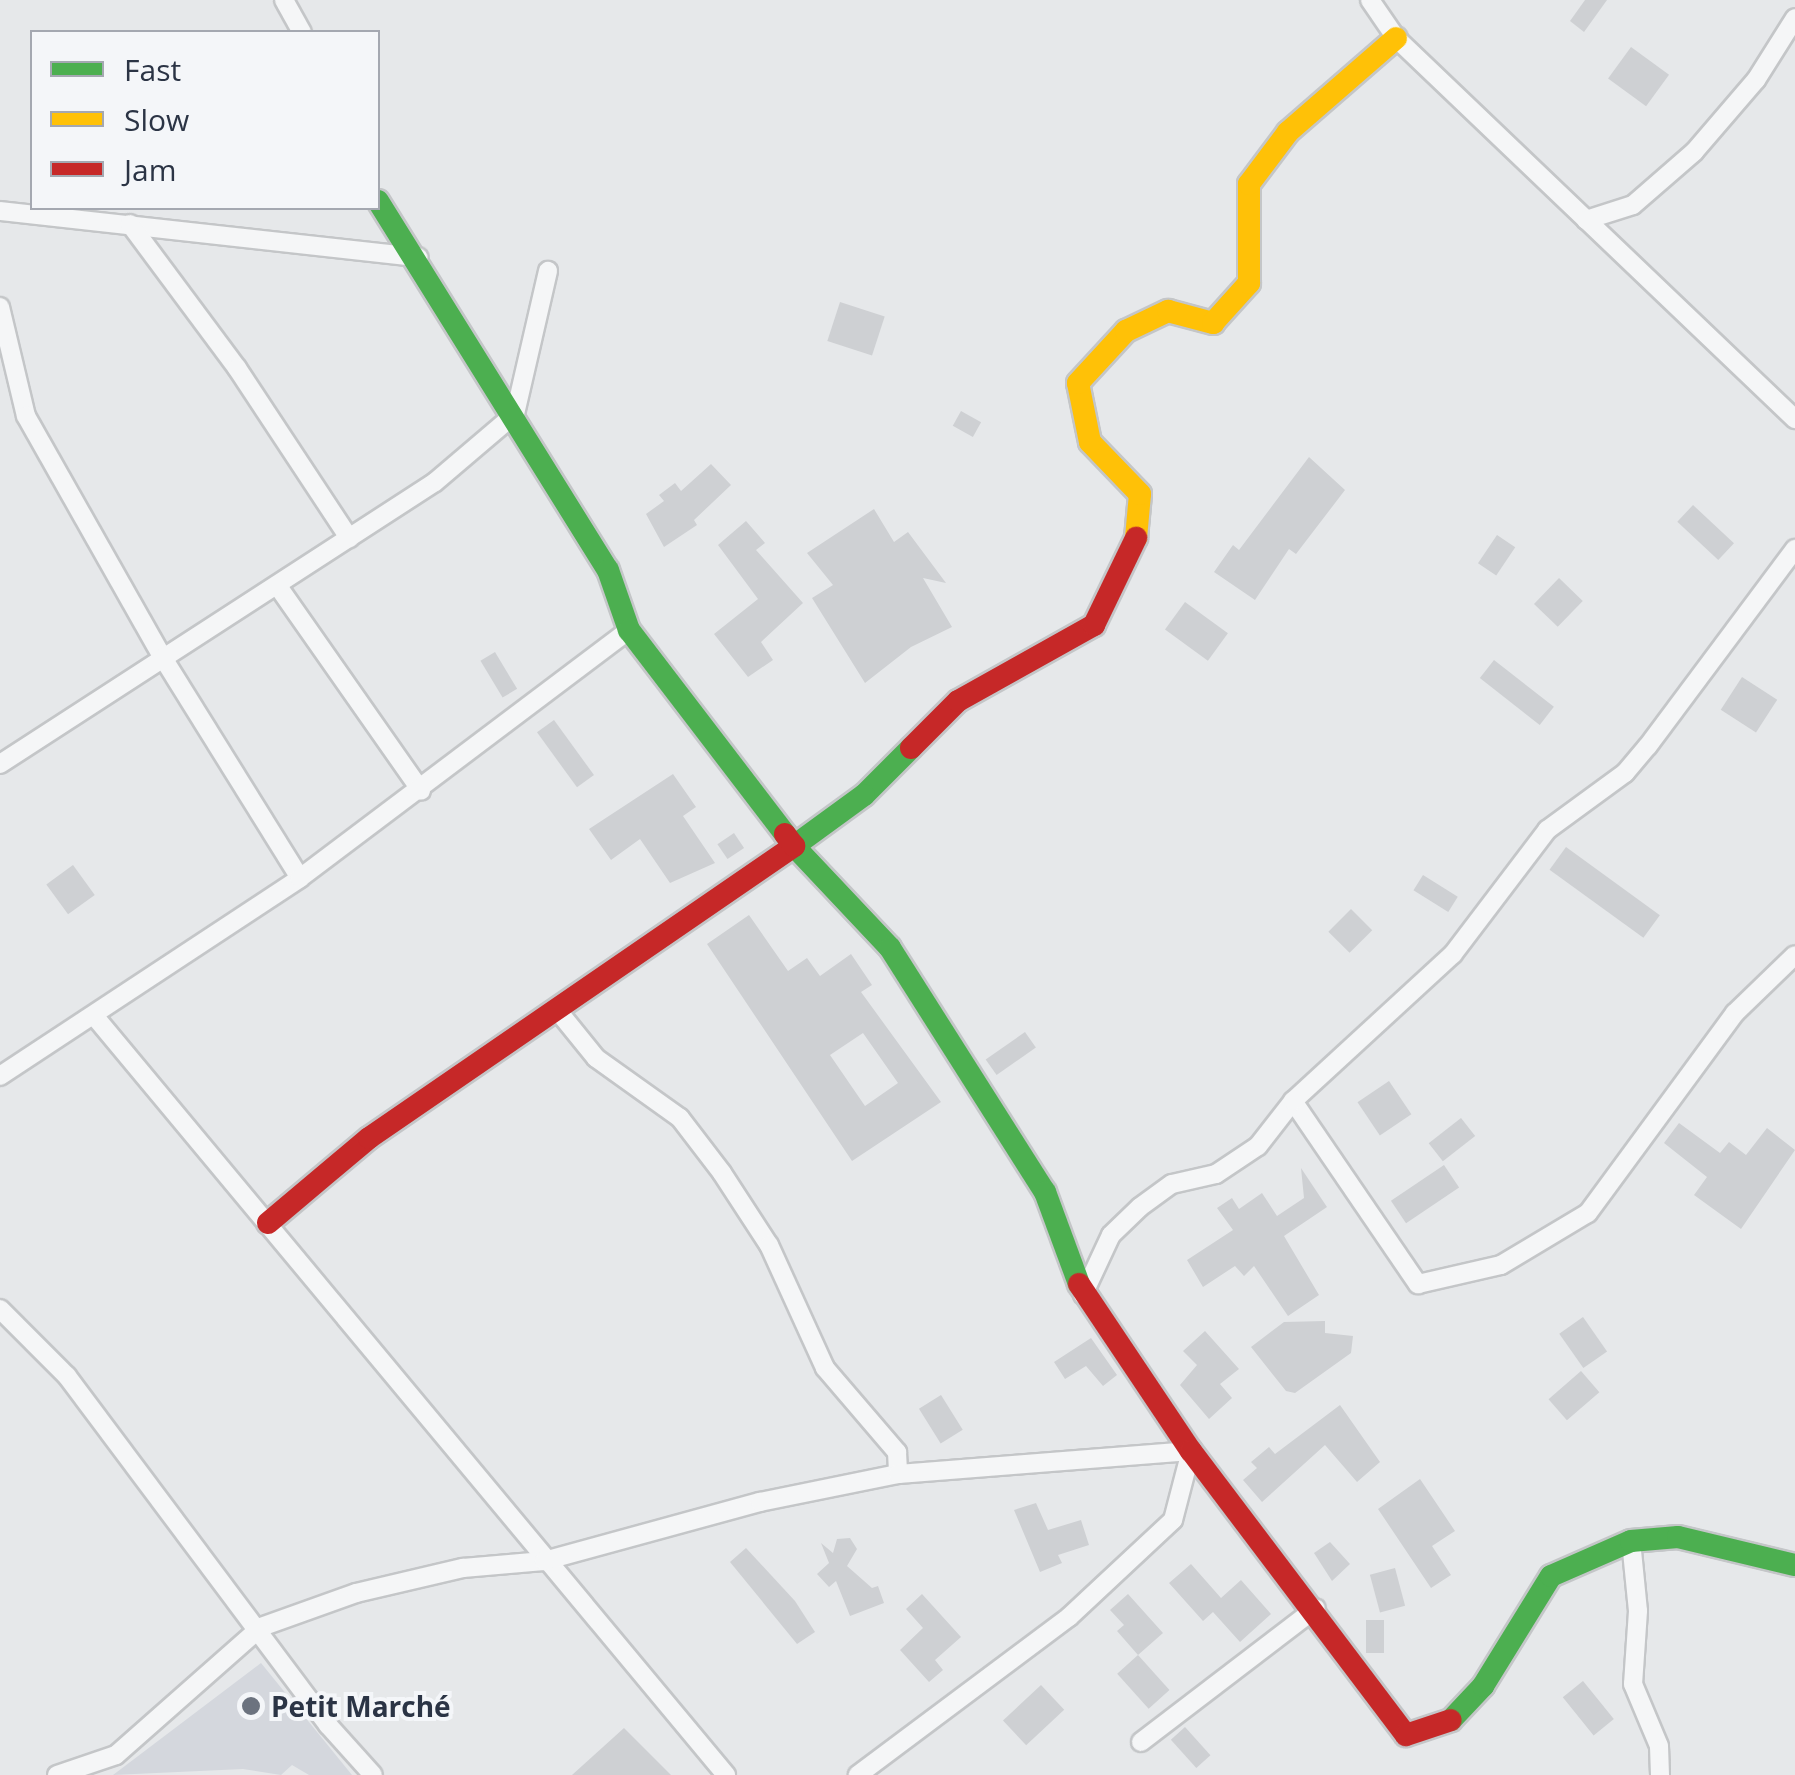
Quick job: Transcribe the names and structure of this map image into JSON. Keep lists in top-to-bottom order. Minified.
{"places":["Petit Marché"],"legend":["Fast","Slow","Jam"]}
